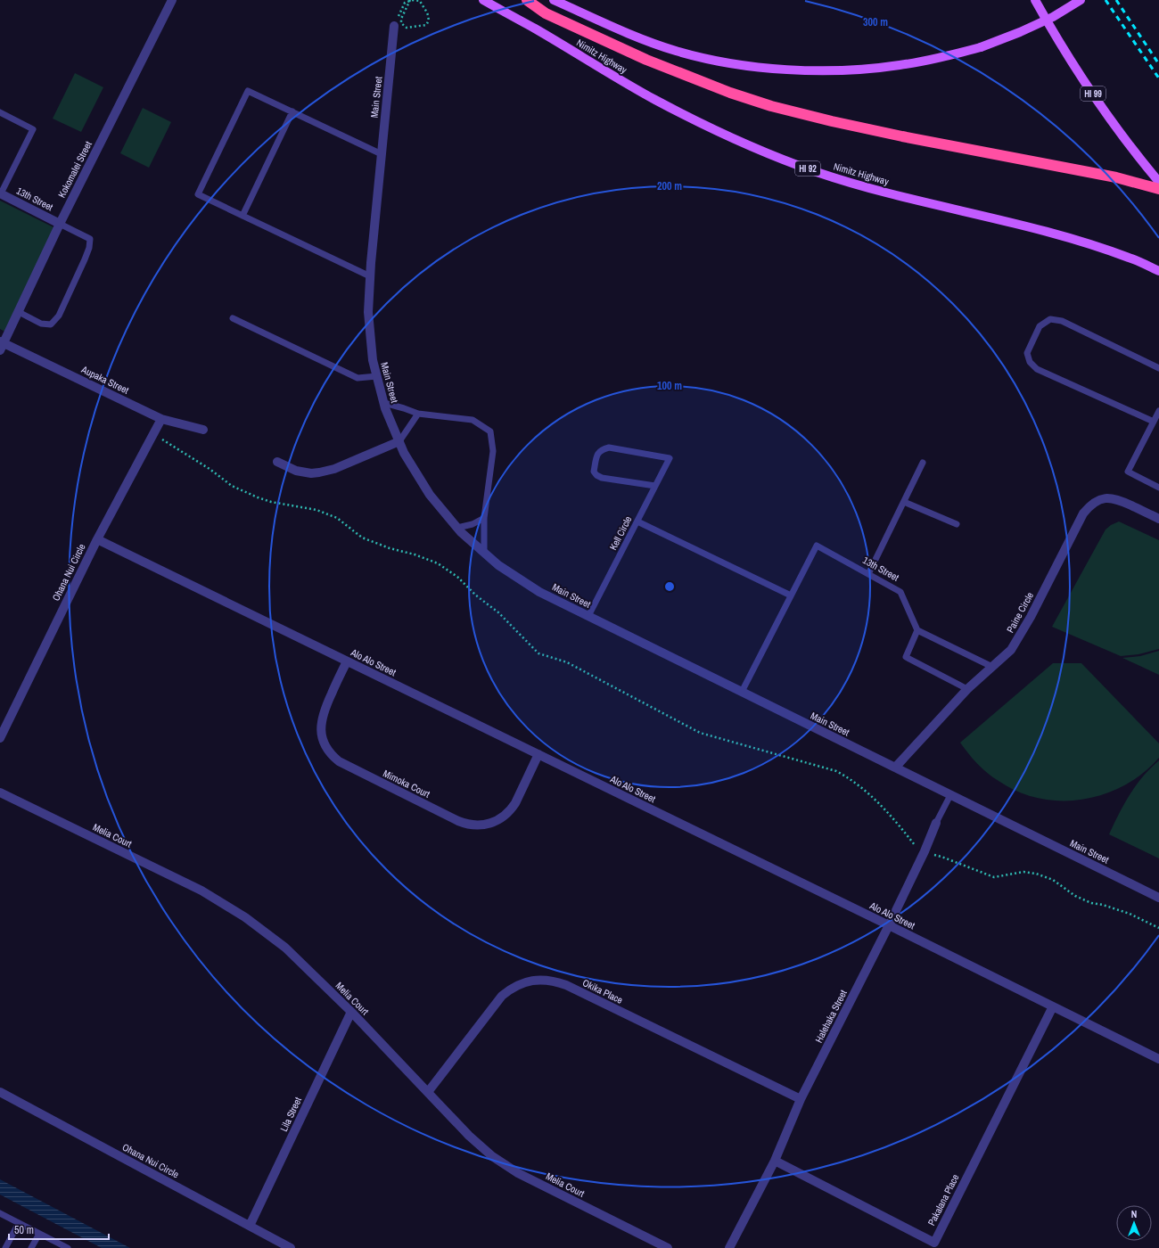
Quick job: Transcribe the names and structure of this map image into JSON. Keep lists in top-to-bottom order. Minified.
{"streets":{"main road":["Nimitz Highway","HI 99","HI 92"],"street":["Main Street","Kokomalei Street","13th Street","Aupaka Street","Ohana Nui Circle","Paine Circle","Alo Alo Street","Mimoka Court","Melia Court","Okika Place","Halehaka Street","Lila Street","Pakalana Place"],"lane":["Kell Circle"]},"crossings":[["Main Street","Kell Circle"],["Main Street","Paine Circle"],["Main Street","Halehaka Street"],["Kokomalei Street","13th Street"],["Kokomalei Street","Aupaka Street"],["Aupaka Street","Ohana Nui Circle"],["Ohana Nui Circle","Alo Alo Street"],["Ohana Nui Circle","Lila Street"],["Alo Alo Street","Mimoka Court"],["Alo Alo Street","Halehaka Street"],["Alo Alo Street","Pakalana Place"],["Melia Court","Okika Place"],["Melia Court","Lila Street"],["Okika Place","Halehaka Street"],["Halehaka Street","Pakalana Place"]],"scale_bar":"50 m","north":"top","rings":["300 m","200 m","100 m"]}
